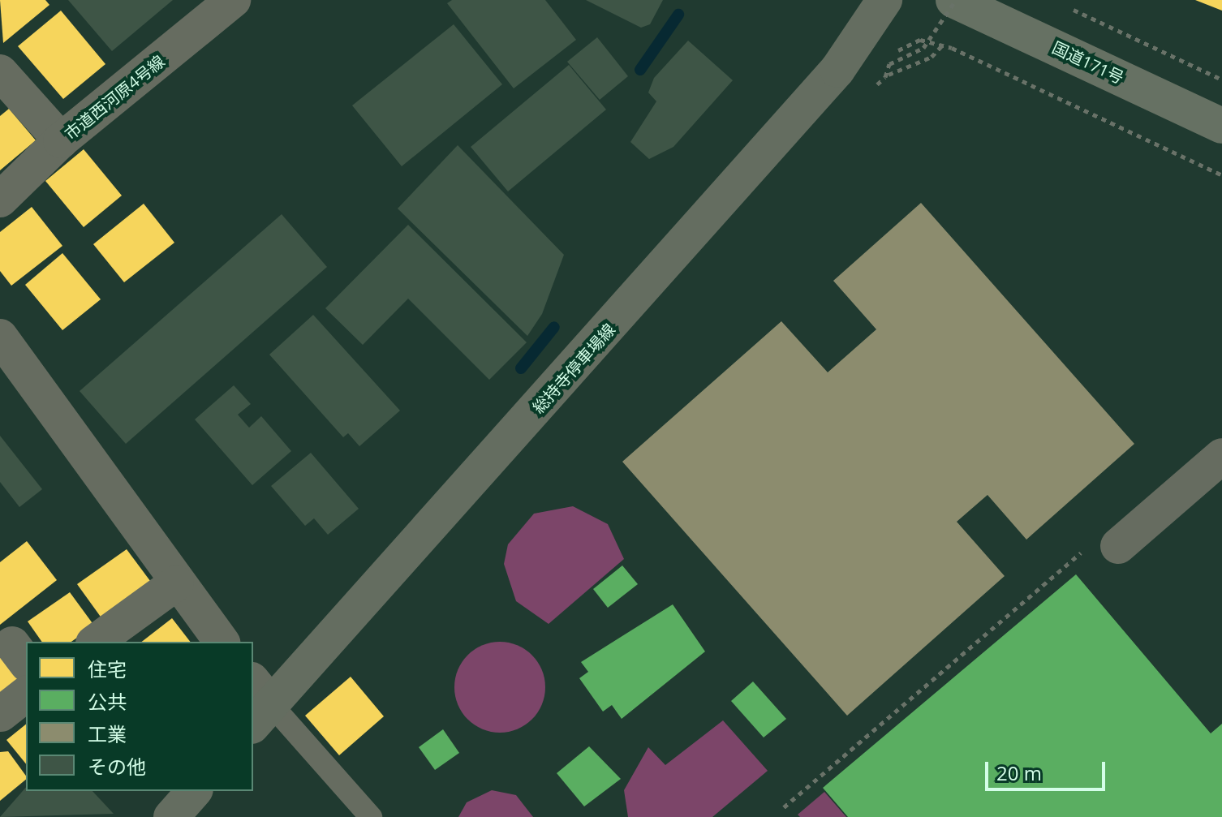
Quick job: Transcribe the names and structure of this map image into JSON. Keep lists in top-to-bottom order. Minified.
{"streets":{"highway":["国道171号"],"main road":["総持寺停車場線"],"street":["市道西河原4号線"]},"legend":["住宅","公共","工業","その他"],"scale_bar":"20 m"}
